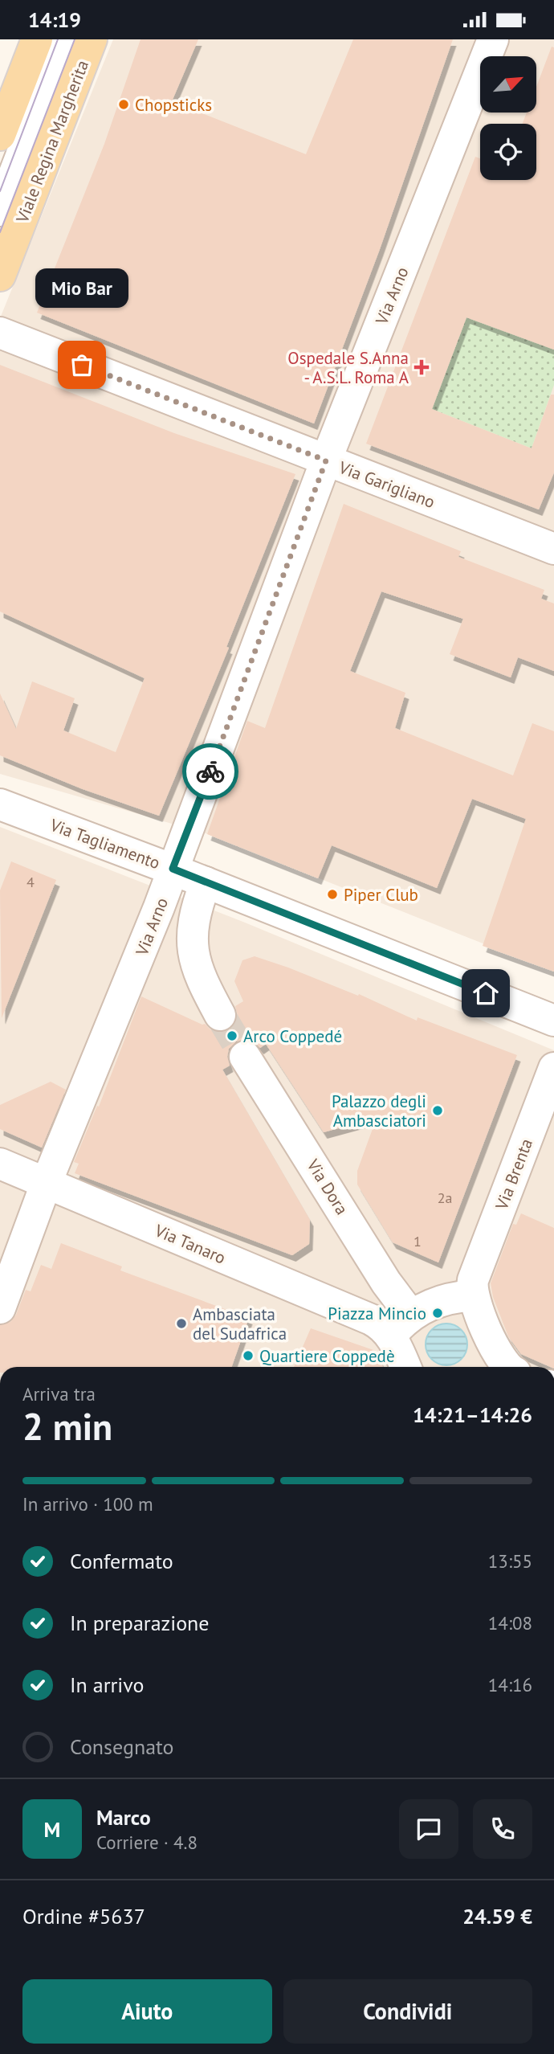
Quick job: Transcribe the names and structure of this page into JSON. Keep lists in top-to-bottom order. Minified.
{"streets":{"main road":["Viale Regina Margherita"],"street":["Via Arno","Via Garigliano","Via Tagliamento","Via Brenta","Via Dora","Via Tanaro"]},"crossings":[["Via Arno","Via Garigliano"],["Via Arno","Via Tagliamento"],["Via Arno","Via Tanaro"],["Via Dora","Via Tanaro"]],"places":{"other":["Chopsticks","Mio Bar","Piper Club","Arco Coppedé","Palazzo degli Ambasciatori","Piazza Mincio","Ambasciata del Sudafrica","Quartiere Coppedè"],"health":["Ospedale S.Anna - A.S.L. Roma A"]},"house_numbers":["4","2a","1"],"north":"top right","page":{"status":"14:19","bubble":"Mio Bar","heading":["2 min","Arriva tra","14:21–14:26"],"panel":["Marco","Corriere · 4.8","Ordine #5637","24.59 €"],"bar":"In arrivo · 100 m","list":[["Confermato","13:55"],["In preparazione","14:08"],["In arrivo","14:16"],"Consegnato"],"round":"M","buttons":["Aiuto","Condividi"]}}
